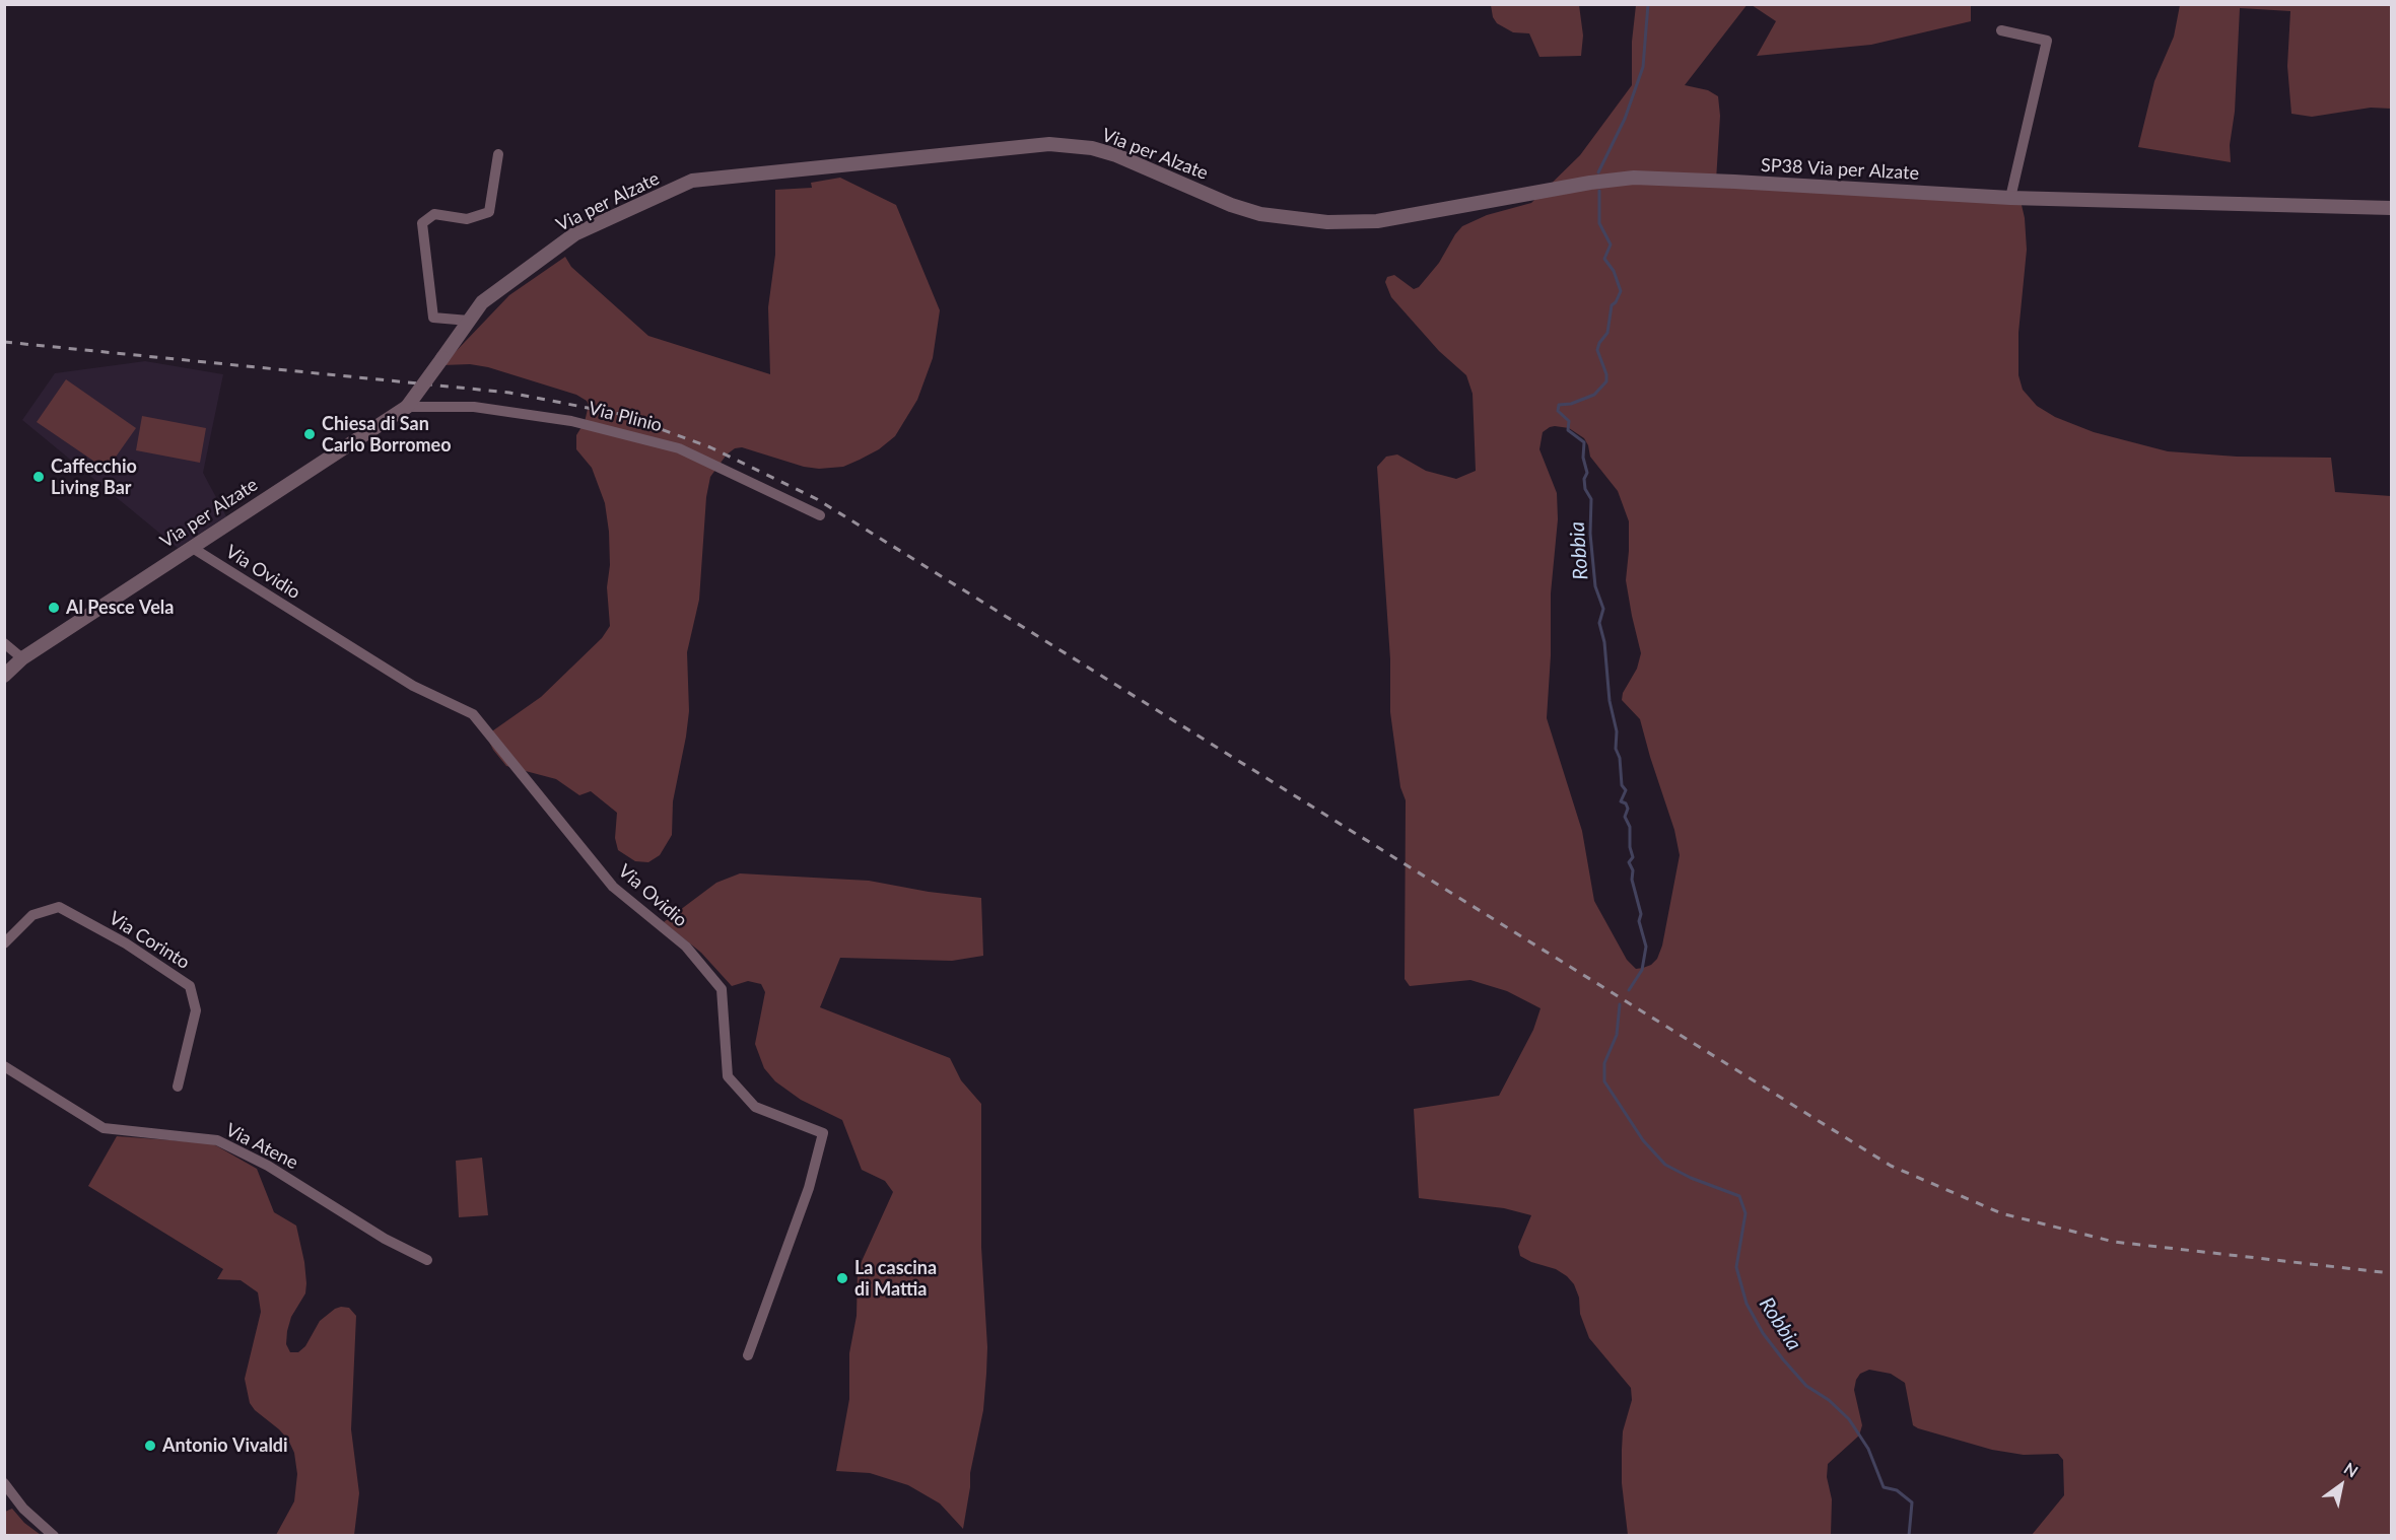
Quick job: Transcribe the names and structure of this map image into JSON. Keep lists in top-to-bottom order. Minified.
{"streets":{"street":["Via per Alzate","SP38 Via per Alzate","Via Plinio","Via Ovidio","Via Corinto","Via Atene"]},"crossings":[["Via per Alzate","SP38 Via per Alzate"],["Via per Alzate","Via Plinio"],["Via per Alzate","Via Ovidio"]],"water":["Robbia"],"places":["Chiesa di San Carlo Borromeo","Caffecchio Living Bar","Al Pesce Vela","La cascina di Mattia","Antonio Vivaldi"],"north":"top right"}
